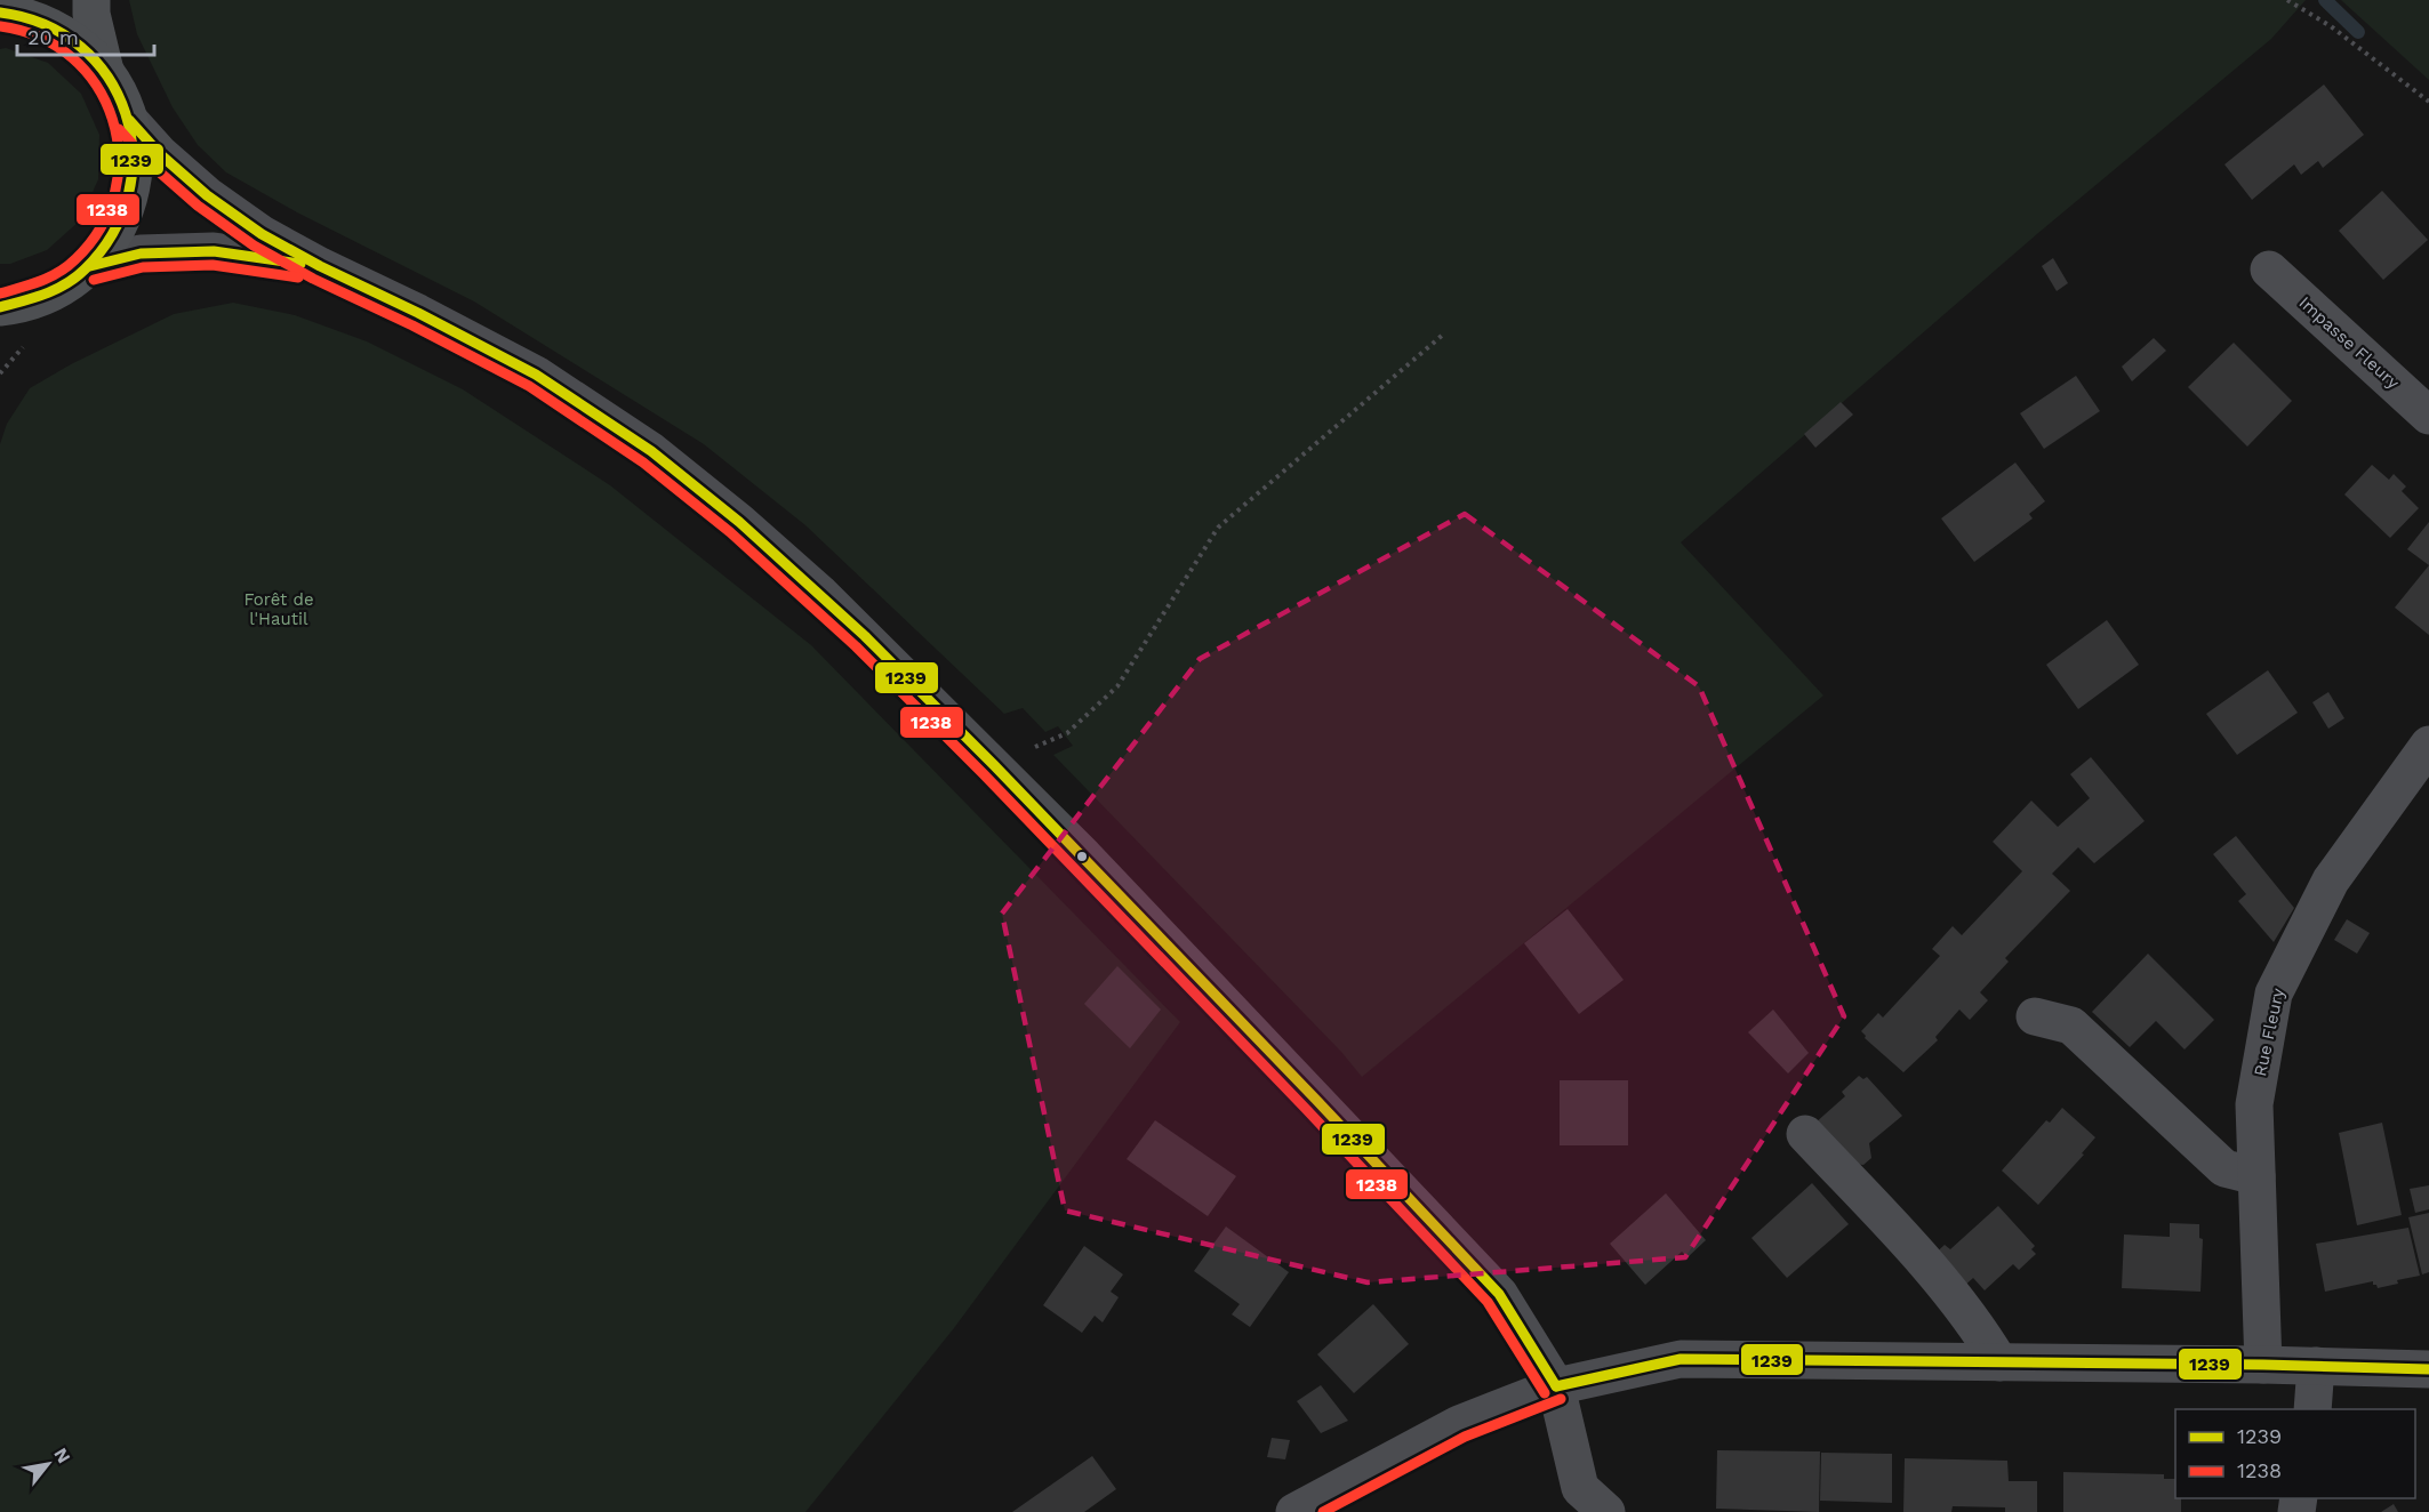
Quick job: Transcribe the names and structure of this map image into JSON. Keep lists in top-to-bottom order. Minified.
{"streets":{"street":["Impasse Fleury","Rue Fleury"]},"parks":["Forêt de l'Hautil"],"lines":["transit line 1239","transit line 1238"],"legend":["1239","1238"],"scale_bar":"20 m","north":"top right"}
